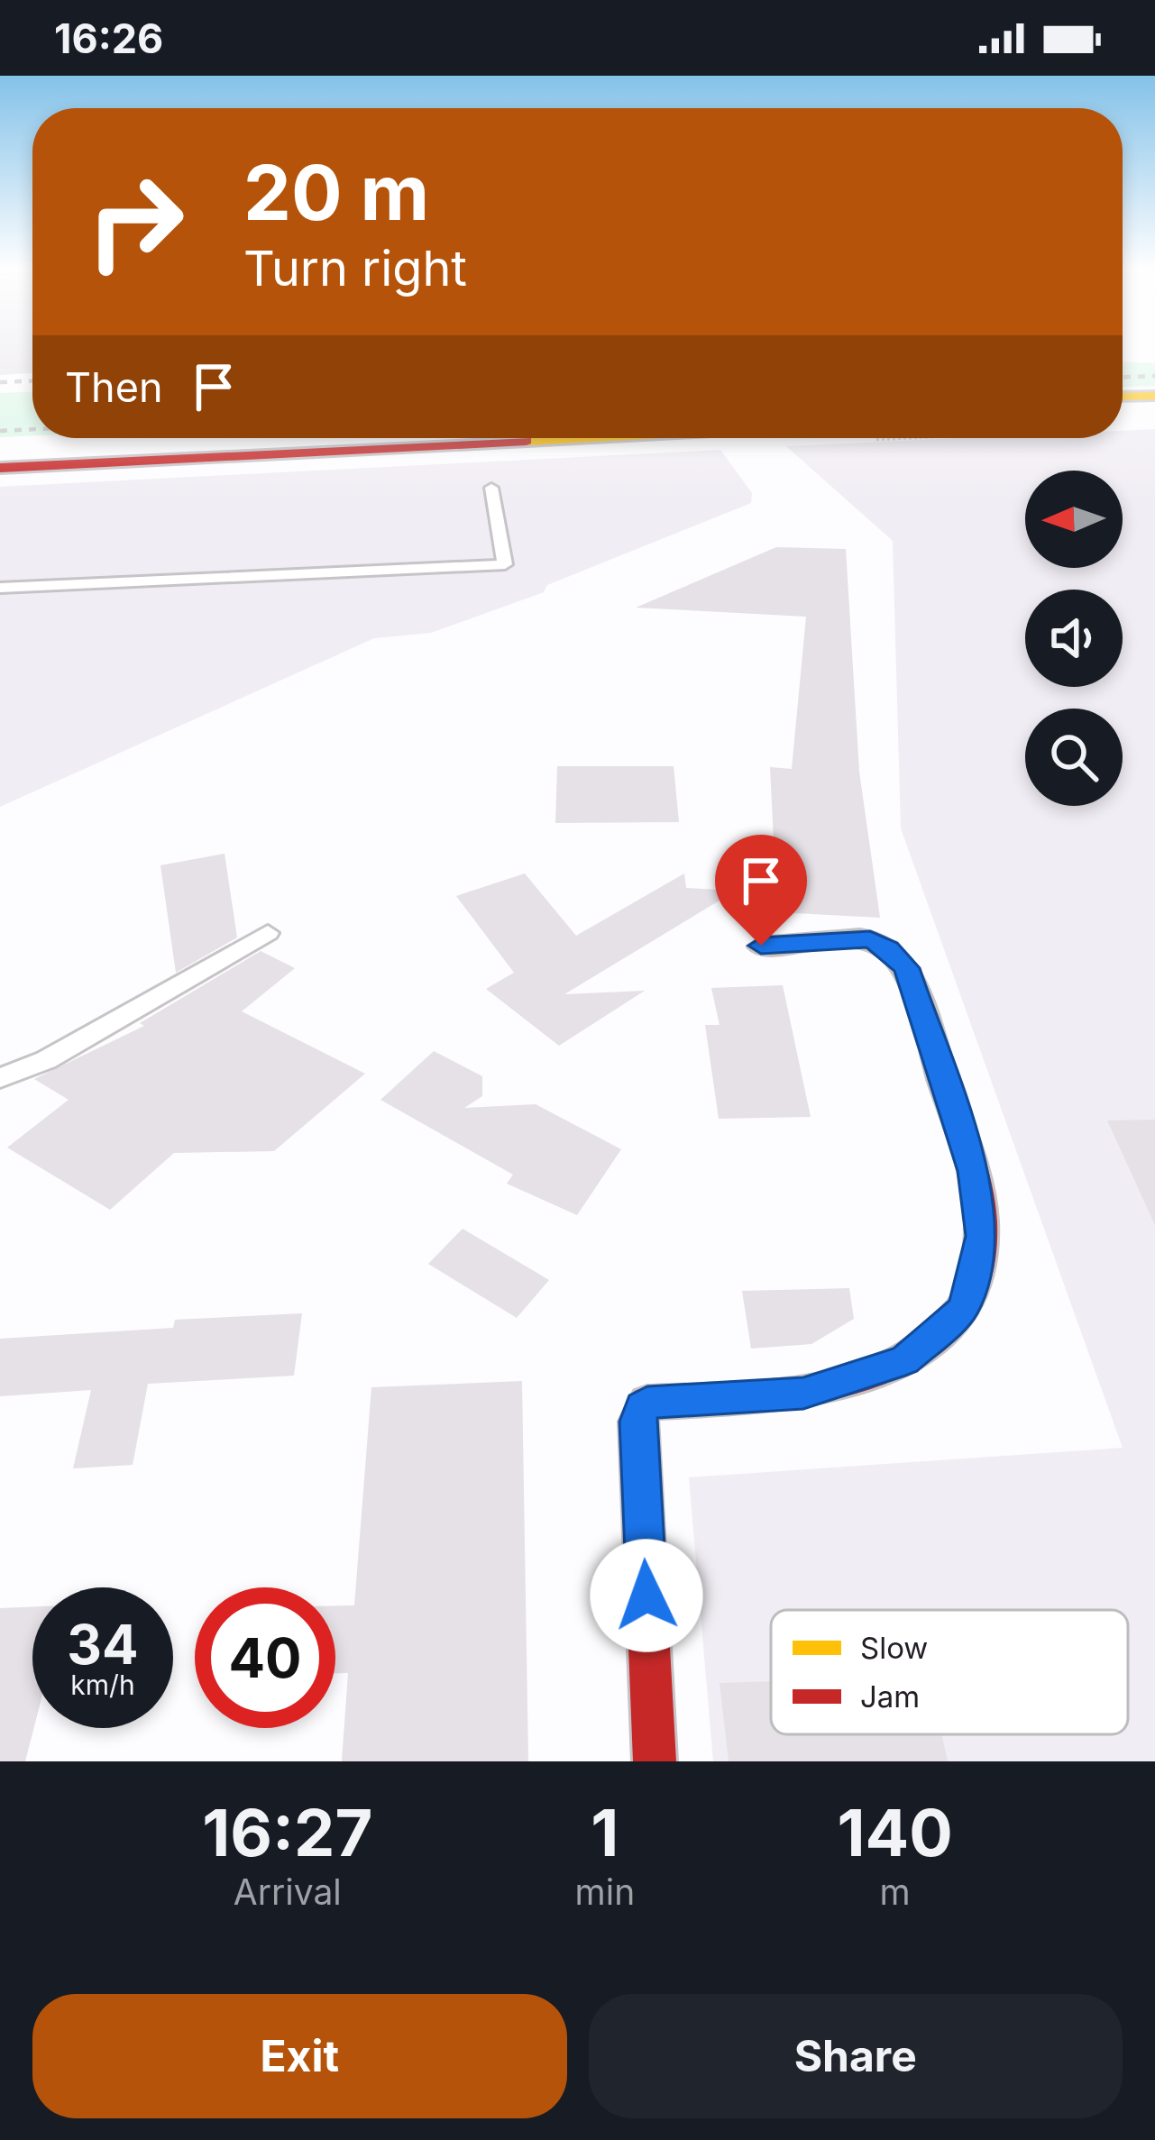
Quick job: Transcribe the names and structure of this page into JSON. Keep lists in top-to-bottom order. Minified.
{"legend":["Slow","Jam"],"north":"left","page":{"status":"16:26","turn":["20 m","Turn right"],"then":"Then","speed":"34 km/h","limit":"40","eta":["16:27","Arrival","1","min","140","m"],"buttons":["Exit","Share"]}}
